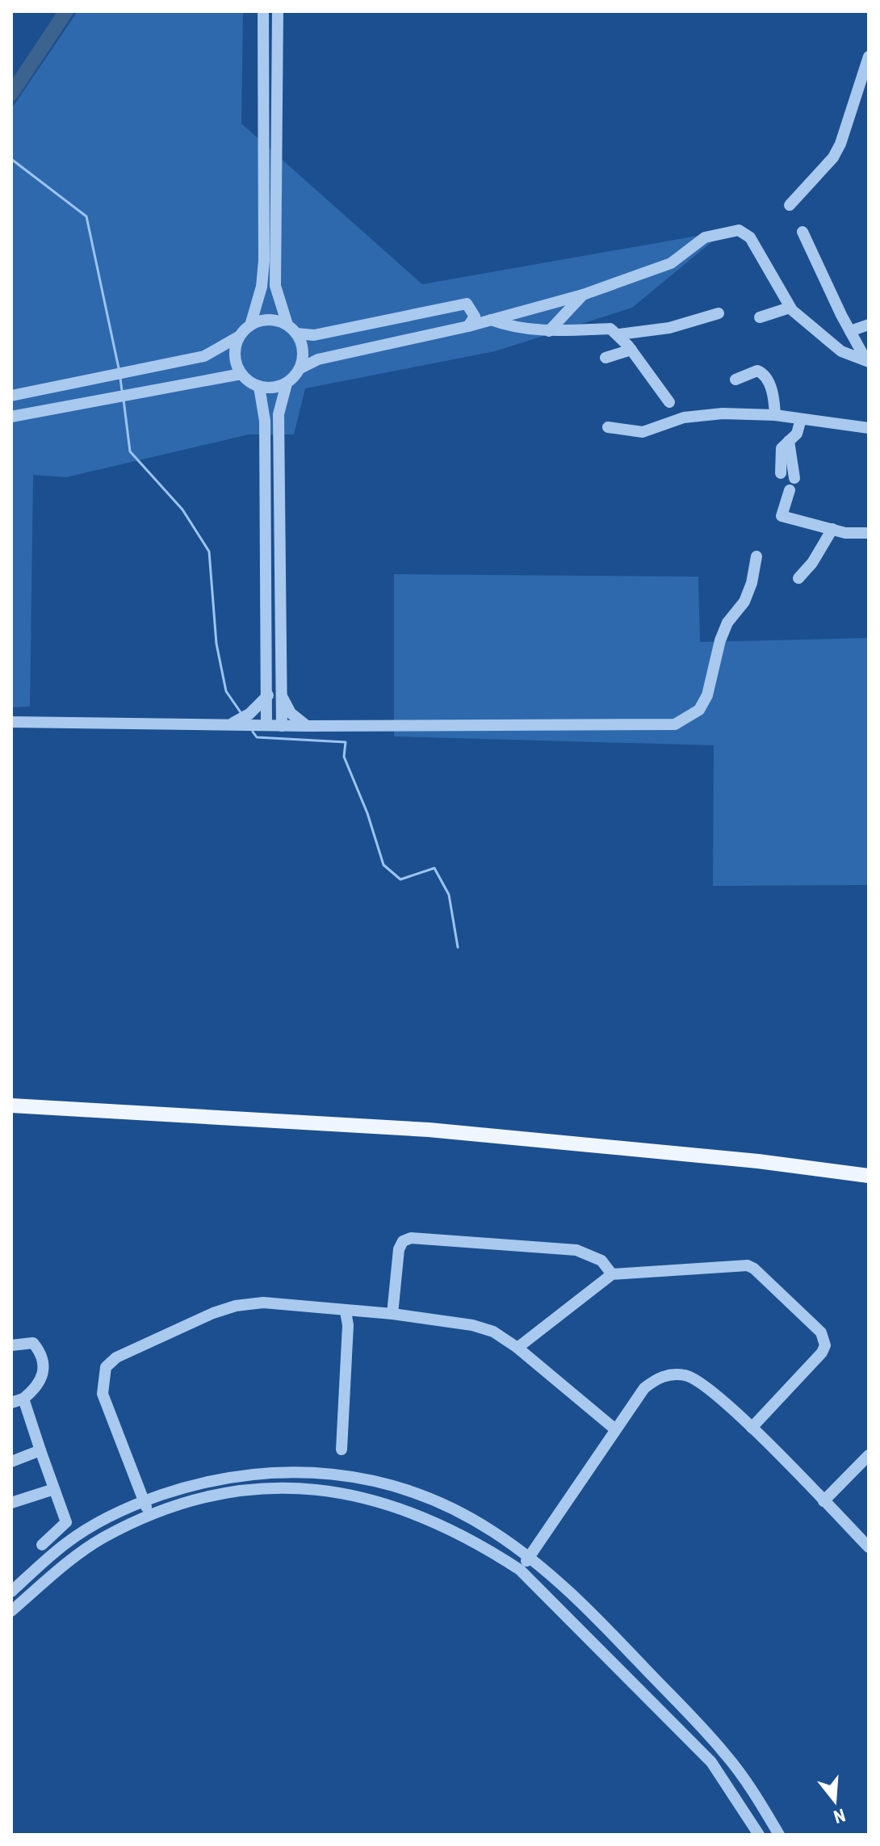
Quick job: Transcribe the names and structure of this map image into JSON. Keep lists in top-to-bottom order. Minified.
{"north":"bottom"}
